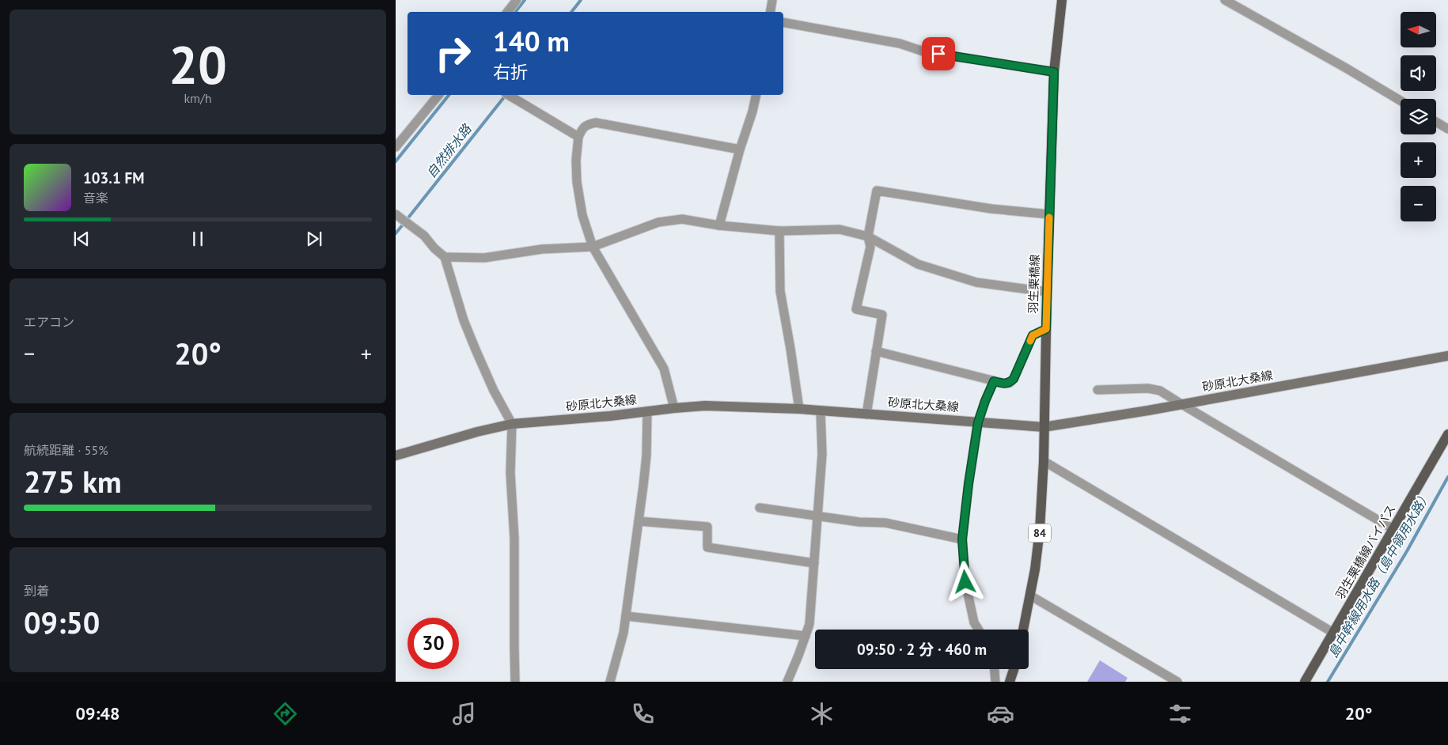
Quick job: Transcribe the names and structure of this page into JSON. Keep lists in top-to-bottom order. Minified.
{"streets":{"main road":["羽生栗橋線","砂原北大桑線","84","羽生栗橋線バイパス"]},"crossings":[["羽生栗橋線","砂原北大桑線"]],"water":["自然排水路","島中幹線用水路（島中領用水路）"],"north":"left","page":{"tile":[["20","km/h"],"エアコン",["航続距離 · 55%","275 km"],["到着","09:50"]],"map_buttons":["+","−"],"turn":["140 m","右折"],"song":["103.1 FM","音楽"],"heat":["−","20°","+"],"limit":"30","trip":"09:50 · 2 分 · 460 m","tabs":["09:48","20°"]}}
